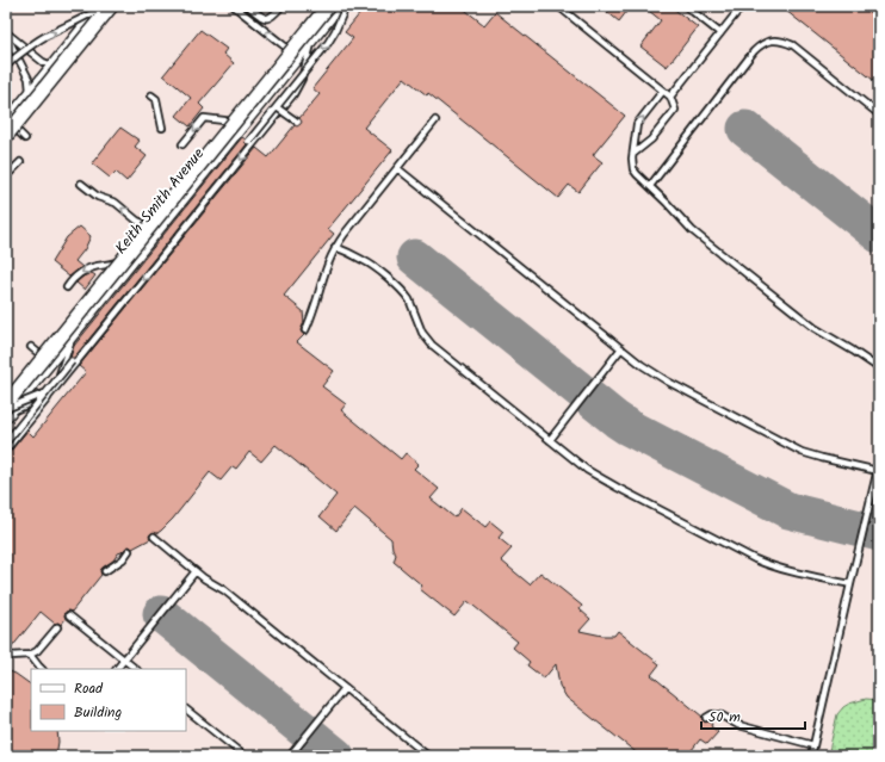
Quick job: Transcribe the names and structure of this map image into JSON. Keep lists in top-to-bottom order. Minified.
{"streets":{"street":["Keith Smith Avenue"]},"legend":["Road","Building"],"scale_bar":"50 m"}
